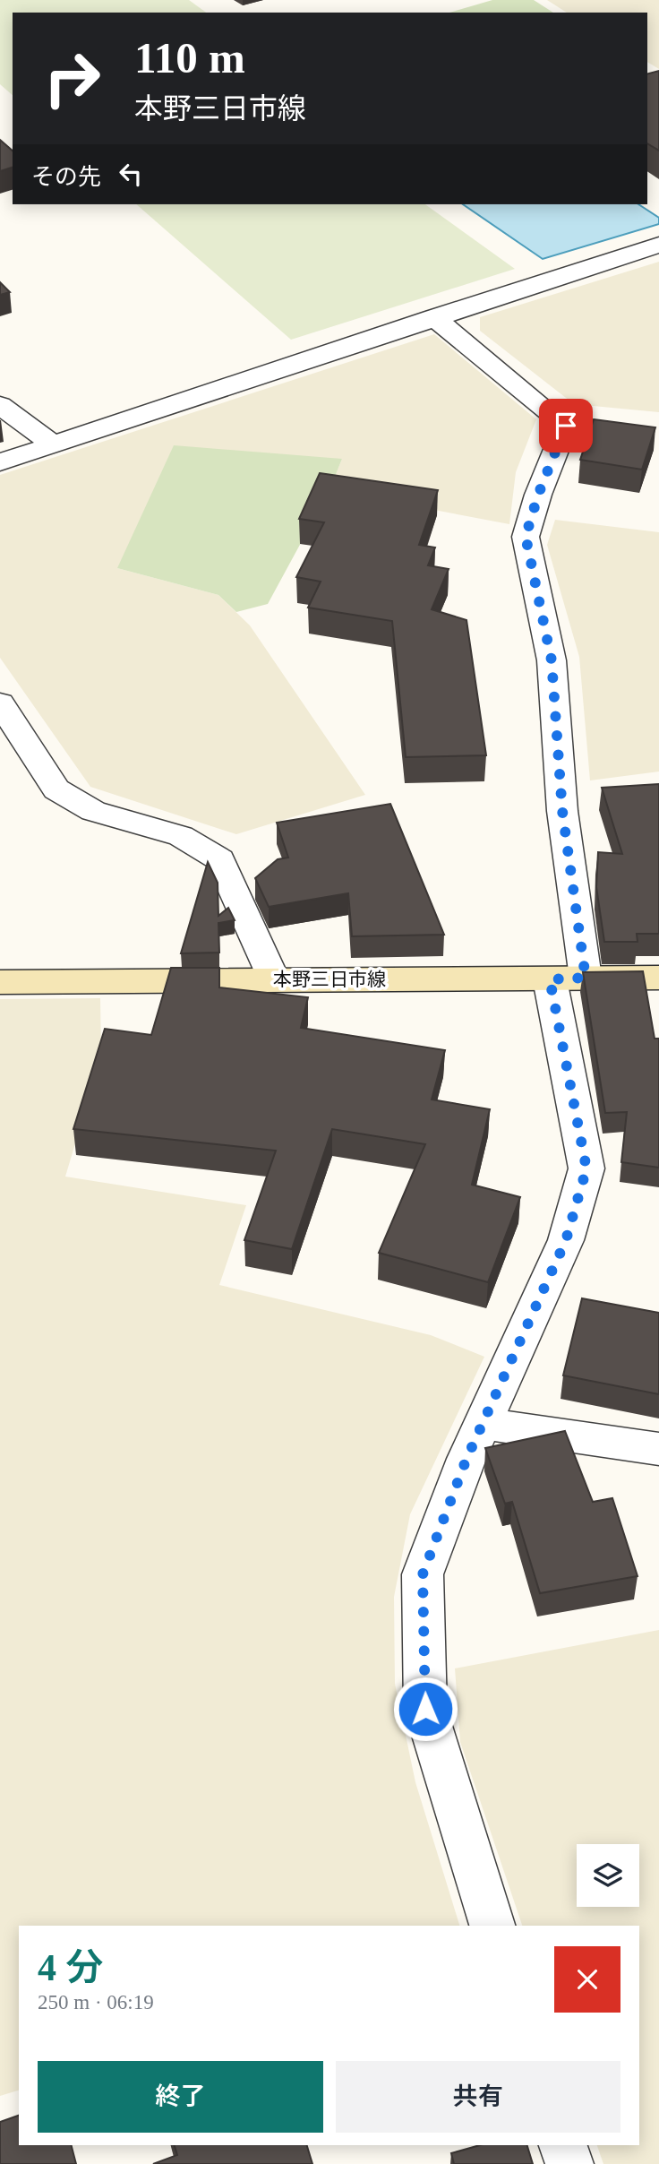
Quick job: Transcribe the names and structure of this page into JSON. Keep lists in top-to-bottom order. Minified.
{"streets":{"main road":["本野三日市線"]},"page":{"turn":["110 m","本野三日市線"],"then":"その先","heading":["4 分","250 m · 06:19"],"buttons":["終了","共有"]}}
